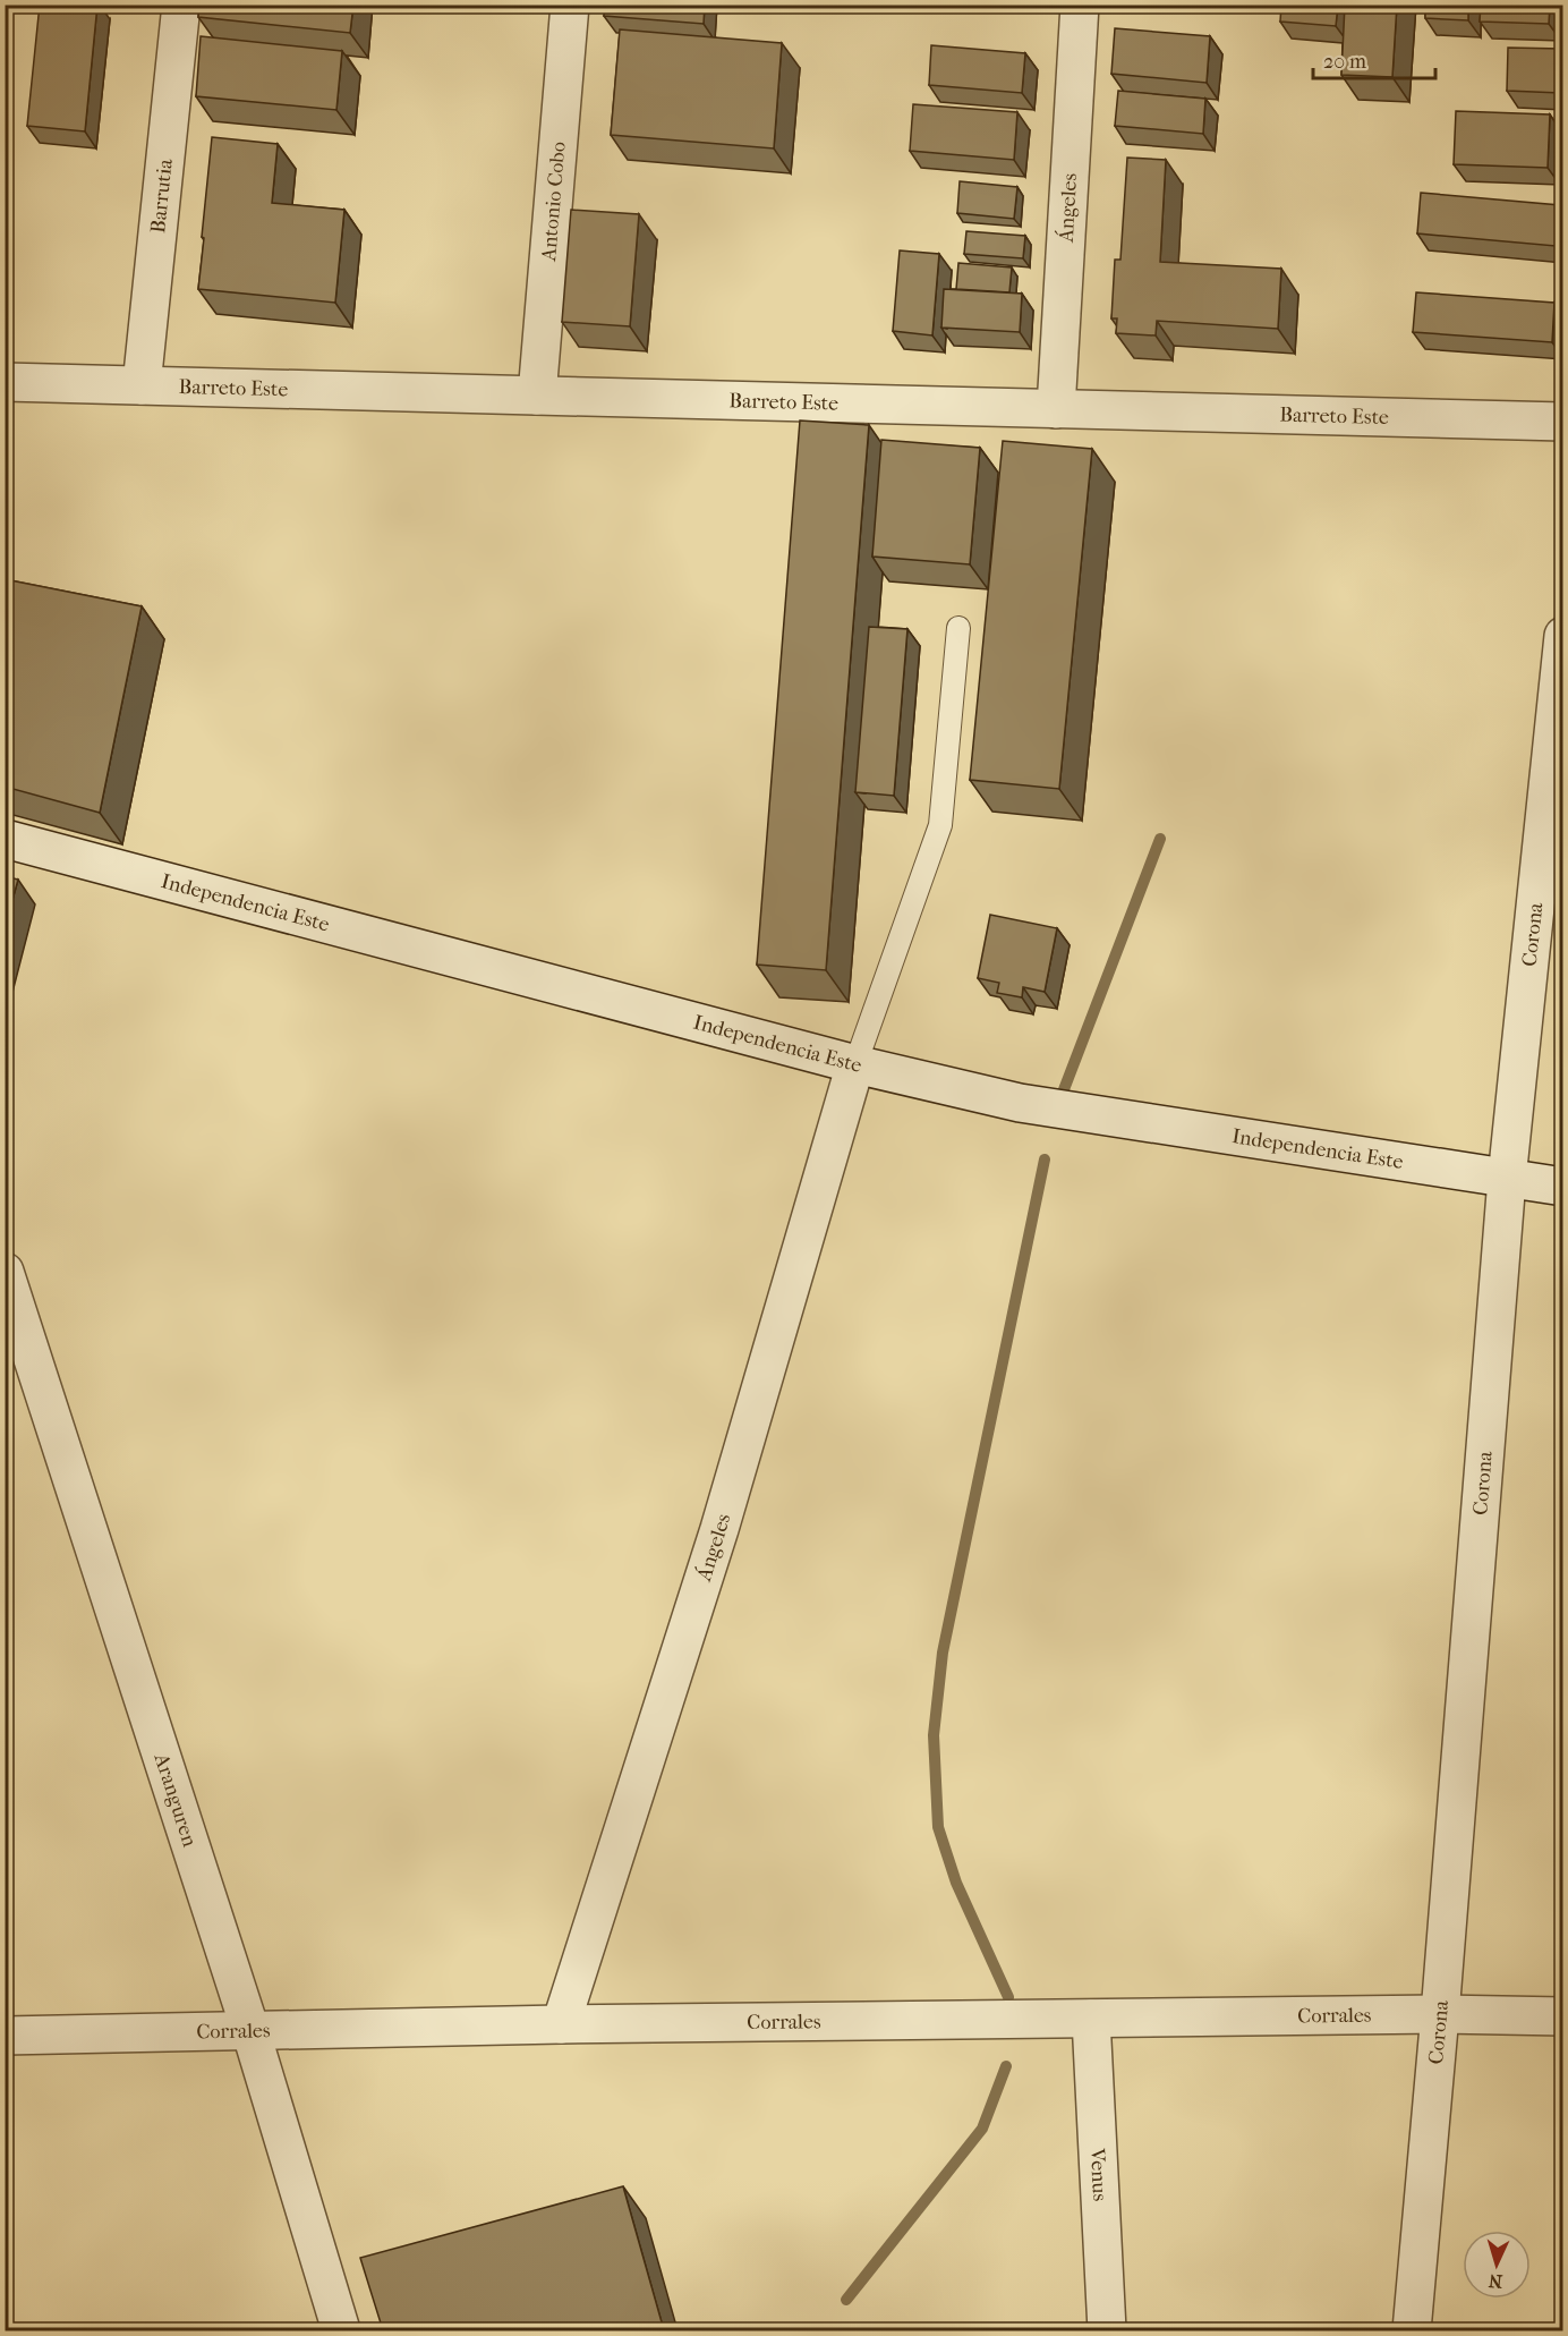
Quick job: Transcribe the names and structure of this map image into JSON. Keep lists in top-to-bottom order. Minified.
{"streets":{"street":["Barrutia","Antonio Cobo","Ángeles","Barreto Este","Independencia Este","Corona","Aranguren","Corrales","Venus"]},"crossings":[["Barrutia","Barreto Este"],["Antonio Cobo","Barreto Este"],["Ángeles","Barreto Este"],["Ángeles","Independencia Este"],["Ángeles","Corrales"],["Independencia Este","Corona"],["Corona","Corrales"],["Aranguren","Corrales"],["Corrales","Venus"]],"scale_bar":"20 m","north":"bottom"}
